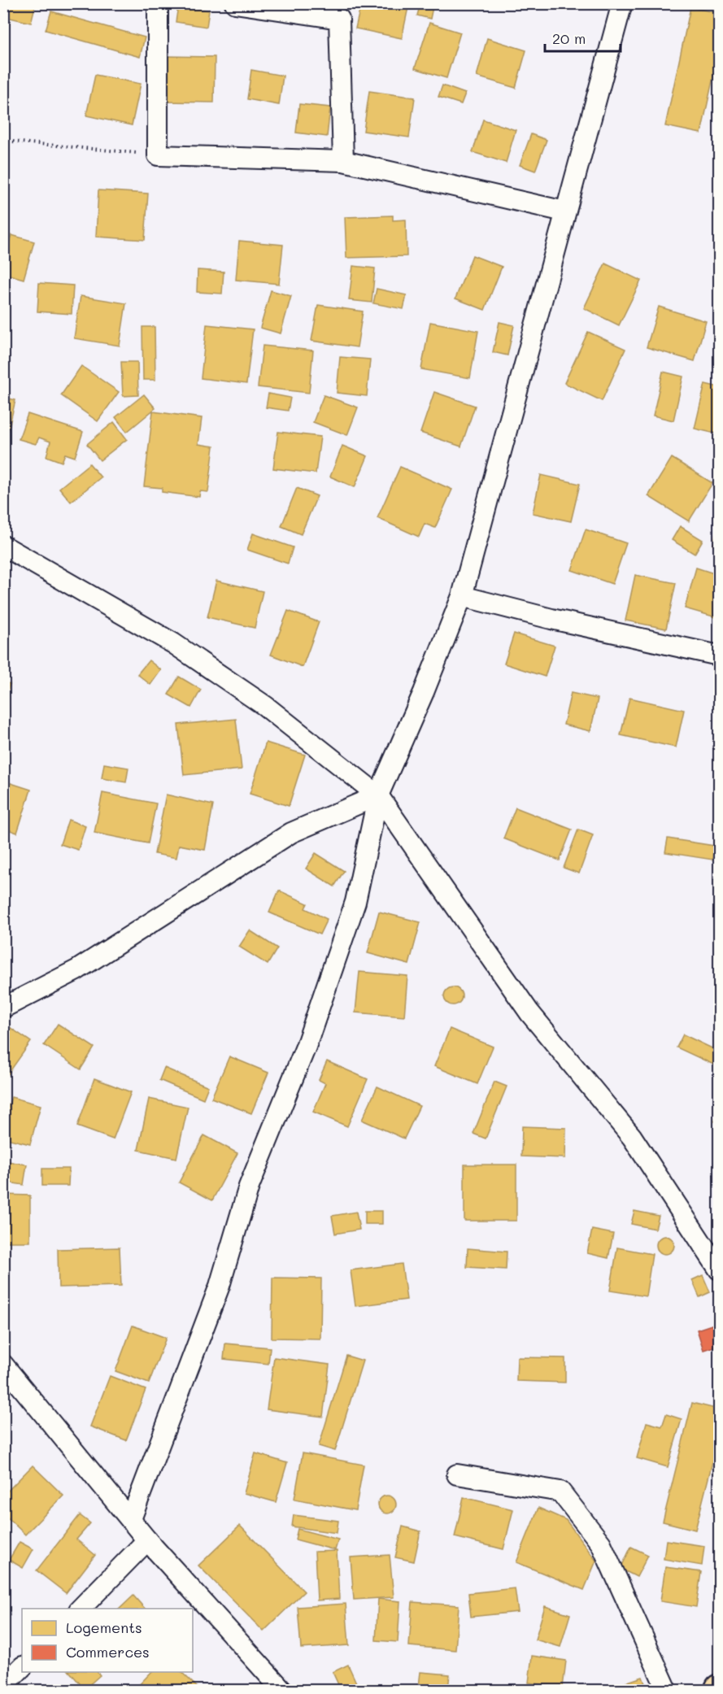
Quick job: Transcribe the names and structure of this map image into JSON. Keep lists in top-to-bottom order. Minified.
{"legend":["Logements","Commerces"],"scale_bar":"20 m"}
